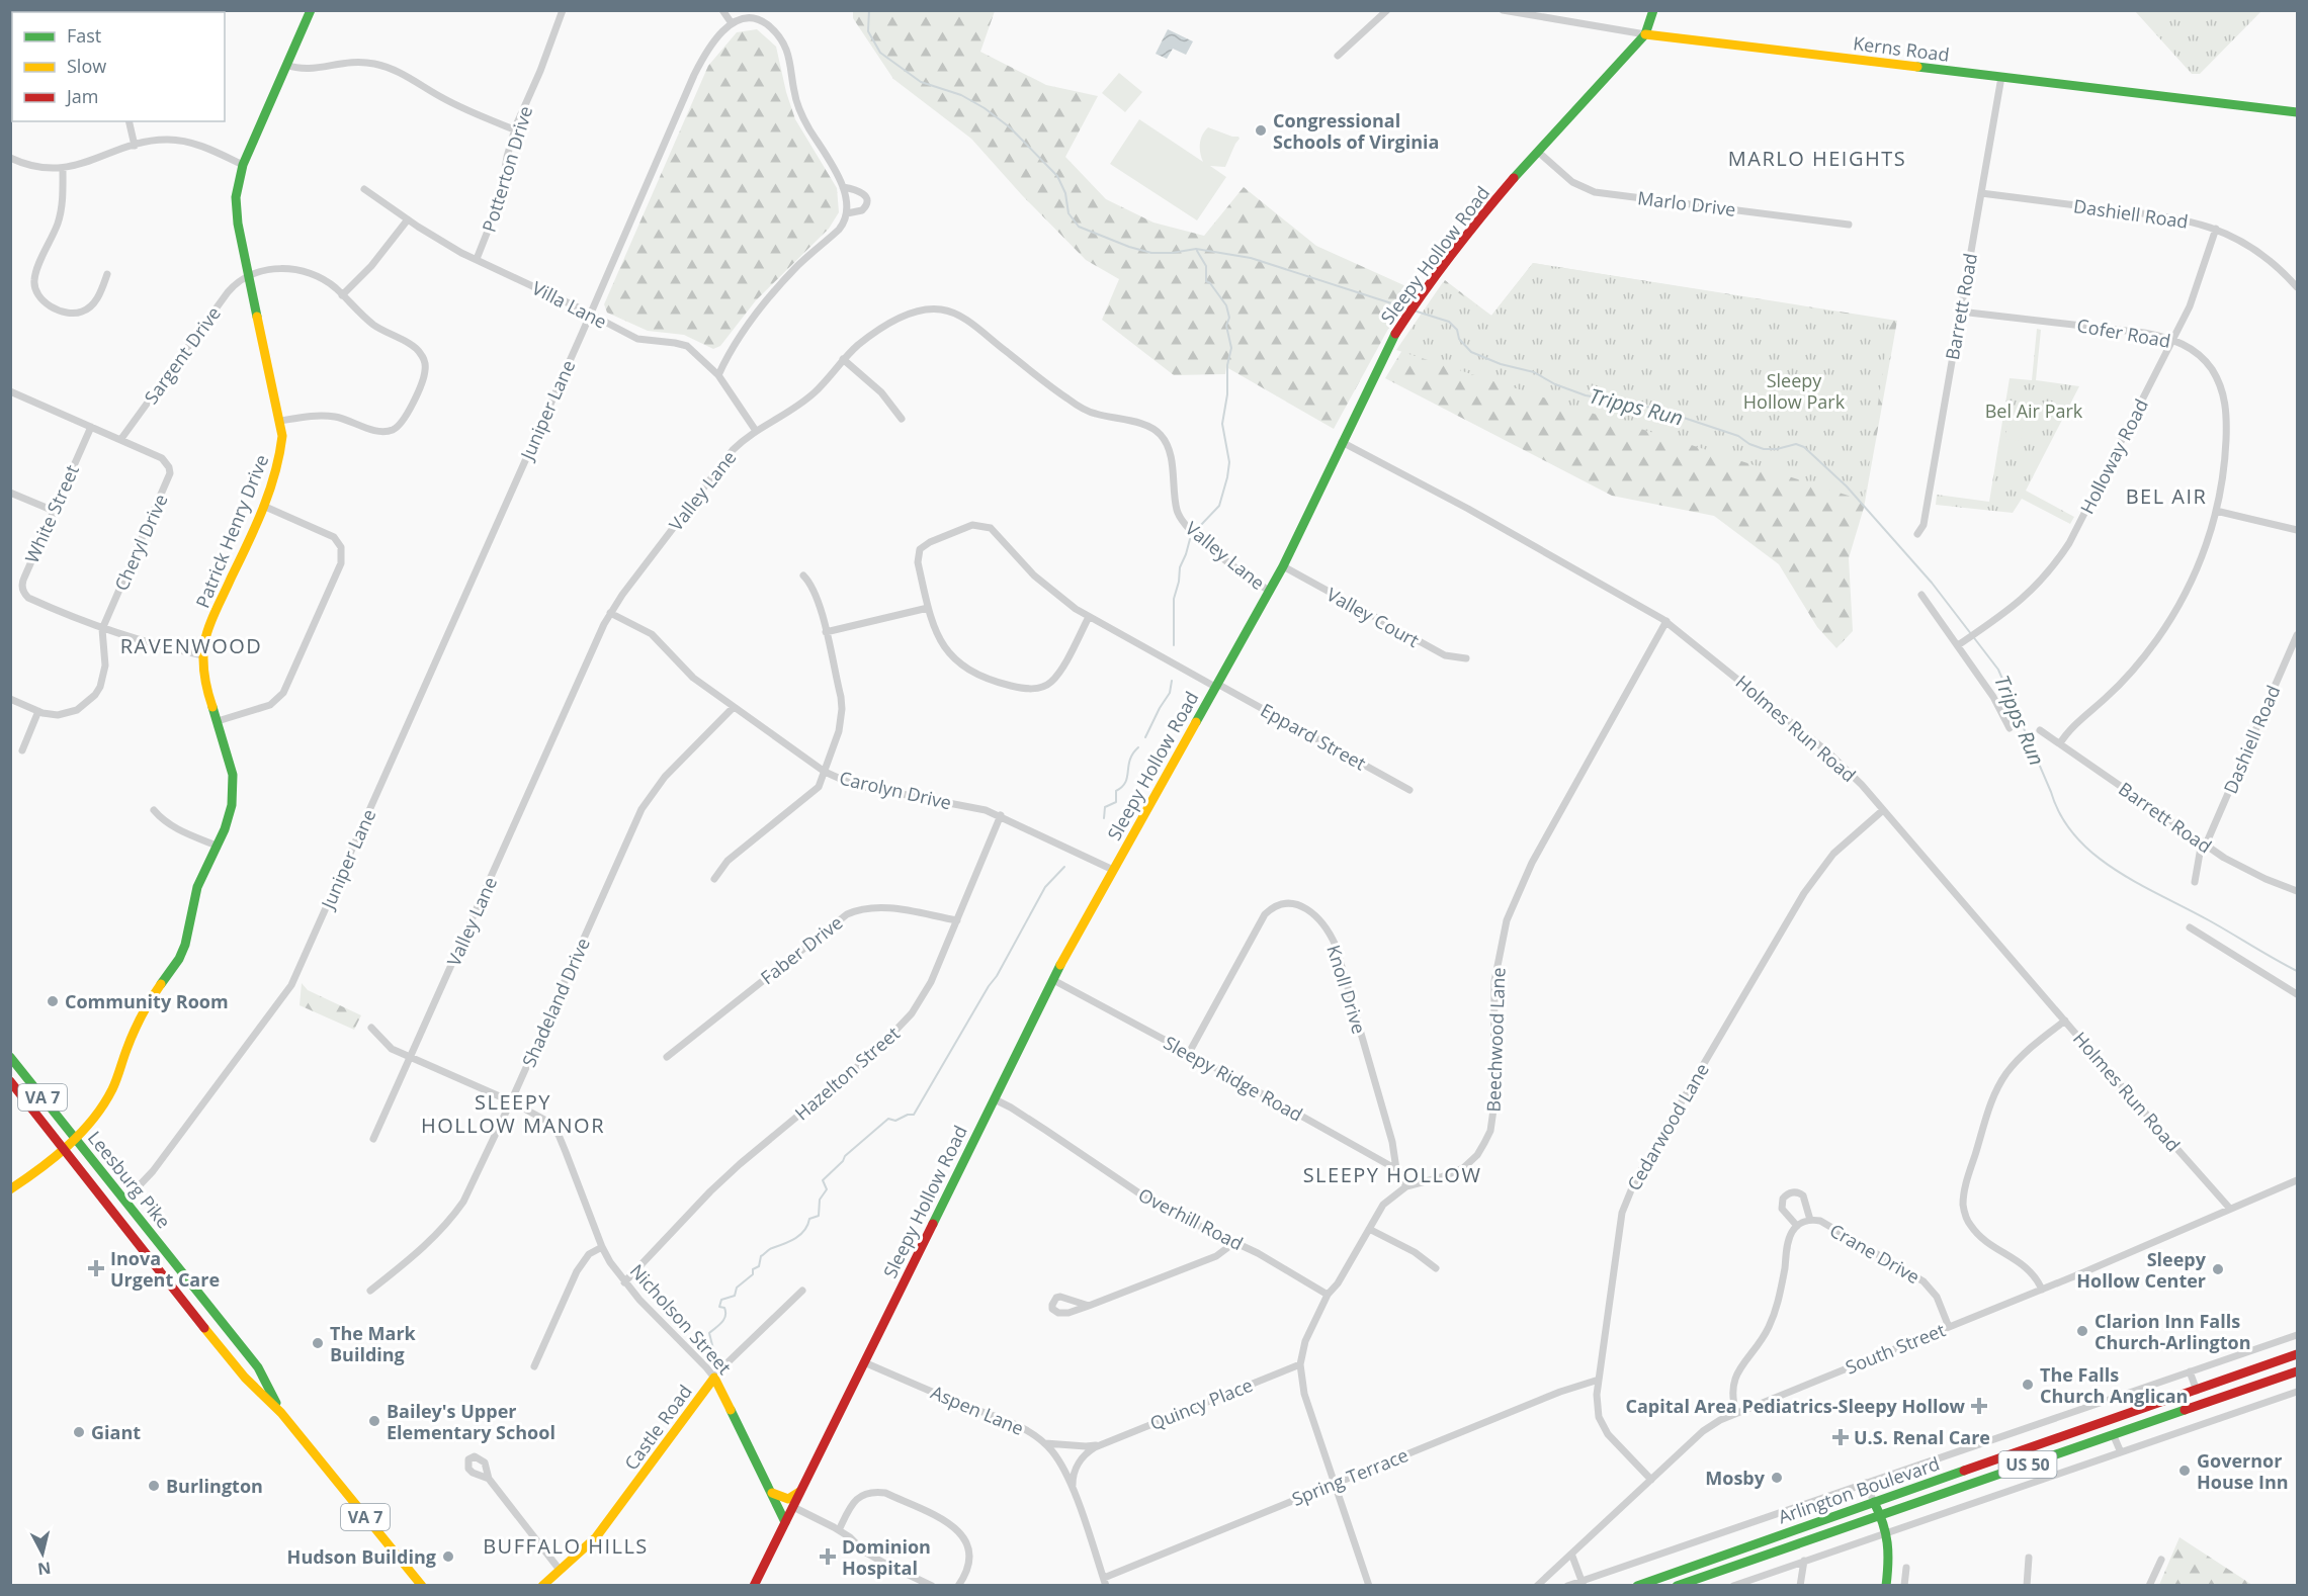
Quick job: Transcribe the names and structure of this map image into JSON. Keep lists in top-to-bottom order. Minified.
{"streets":{"main road":["Kerns Road","Sleepy Hollow Road","Patrick Henry Drive","VA 7","Leesburg Pike","Nicholson Street","Castle Road","US 50","Arlington Boulevard"],"street":["Potterton Drive","Marlo Drive","Dashiell Road","Villa Lane","Barrett Road","Cofer Road","Sargent Drive","Juniper Lane","Holloway Road","Valley Lane","White Street","Cheryl Drive","Valley Court","Holmes Run Road","Eppard Street","Carolyn Drive","Faber Drive","Knoll Drive","Shadeland Drive","Beechwood Lane","Hazelton Street","Sleepy Ridge Road","Cedarwood Lane","Overhill Road","Crane Drive","South Street","Quincy Place","Aspen Lane","Spring Terrace"]},"crossings":[["Kerns Road","Sleepy Hollow Road"],["Kerns Road","Barrett Road"],["Potterton Drive","Villa Lane"],["Marlo Drive","Sleepy Hollow Road"],["Dashiell Road","Barrett Road"],["Dashiell Road","Holloway Road"],["Sleepy Hollow Road","Valley Lane"],["Sleepy Hollow Road","Valley Court"],["Sleepy Hollow Road","Holmes Run Road"],["Sleepy Hollow Road","Eppard Street"],["Sleepy Hollow Road","Carolyn Drive"],["Sleepy Hollow Road","Sleepy Ridge Road"],["Sleepy Hollow Road","Overhill Road"],["Sleepy Hollow Road","Nicholson Street"],["Sleepy Hollow Road","Aspen Lane"],["Villa Lane","Juniper Lane"],["Villa Lane","Valley Lane"],["Barrett Road","Cofer Road"],["Cofer Road","Holloway Road"],["Sargent Drive","Patrick Henry Drive"],["Sargent Drive","Cheryl Drive"],["Valley Lane","Carolyn Drive"],["Valley Lane","Nicholson Street"],["White Street","Patrick Henry Drive"],["White Street","Cheryl Drive"],["Patrick Henry Drive","Leesburg Pike"],["Holmes Run Road","Beechwood Lane"],["Holmes Run Road","Cedarwood Lane"],["Holmes Run Road","South Street"],["Carolyn Drive","Shadeland Drive"],["Carolyn Drive","Hazelton Street"],["Faber Drive","Hazelton Street"],["Knoll Drive","Sleepy Ridge Road"],["Shadeland Drive","Nicholson Street"],["Beechwood Lane","Overhill Road"],["Beechwood Lane","Quincy Place"],["Beechwood Lane","Spring Terrace"],["Hazelton Street","Nicholson Street"],["Cedarwood Lane","South Street"],["Cedarwood Lane","Spring Terrace"],["Crane Drive","South Street"],["Nicholson Street","Castle Road"],["Quincy Place","Aspen Lane"],["Aspen Lane","Spring Terrace"]],"districts":["MARLO HEIGHTS","BEL AIR","RAVENWOOD","SLEEPY HOLLOW MANOR","SLEEPY HOLLOW","BUFFALO HILLS"],"water":["Tripps Run"],"parks":["Sleepy Hollow Park","Bel Air Park"],"places":{"other":["Congressional Schools of Virginia","Community Room","Sleepy Hollow Center","Clarion Inn Falls Church-Arlington","The Mark Building","The Falls Church Anglican","Bailey's Upper Elementary School","Giant","Governor House Inn","Mosby","Burlington","Hudson Building"],"health":["Inova Urgent Care","Capital Area Pediatrics-Sleepy Hollow","U.S. Renal Care","Dominion Hospital"]},"legend":["Fast","Slow","Jam"],"north":"bottom"}
